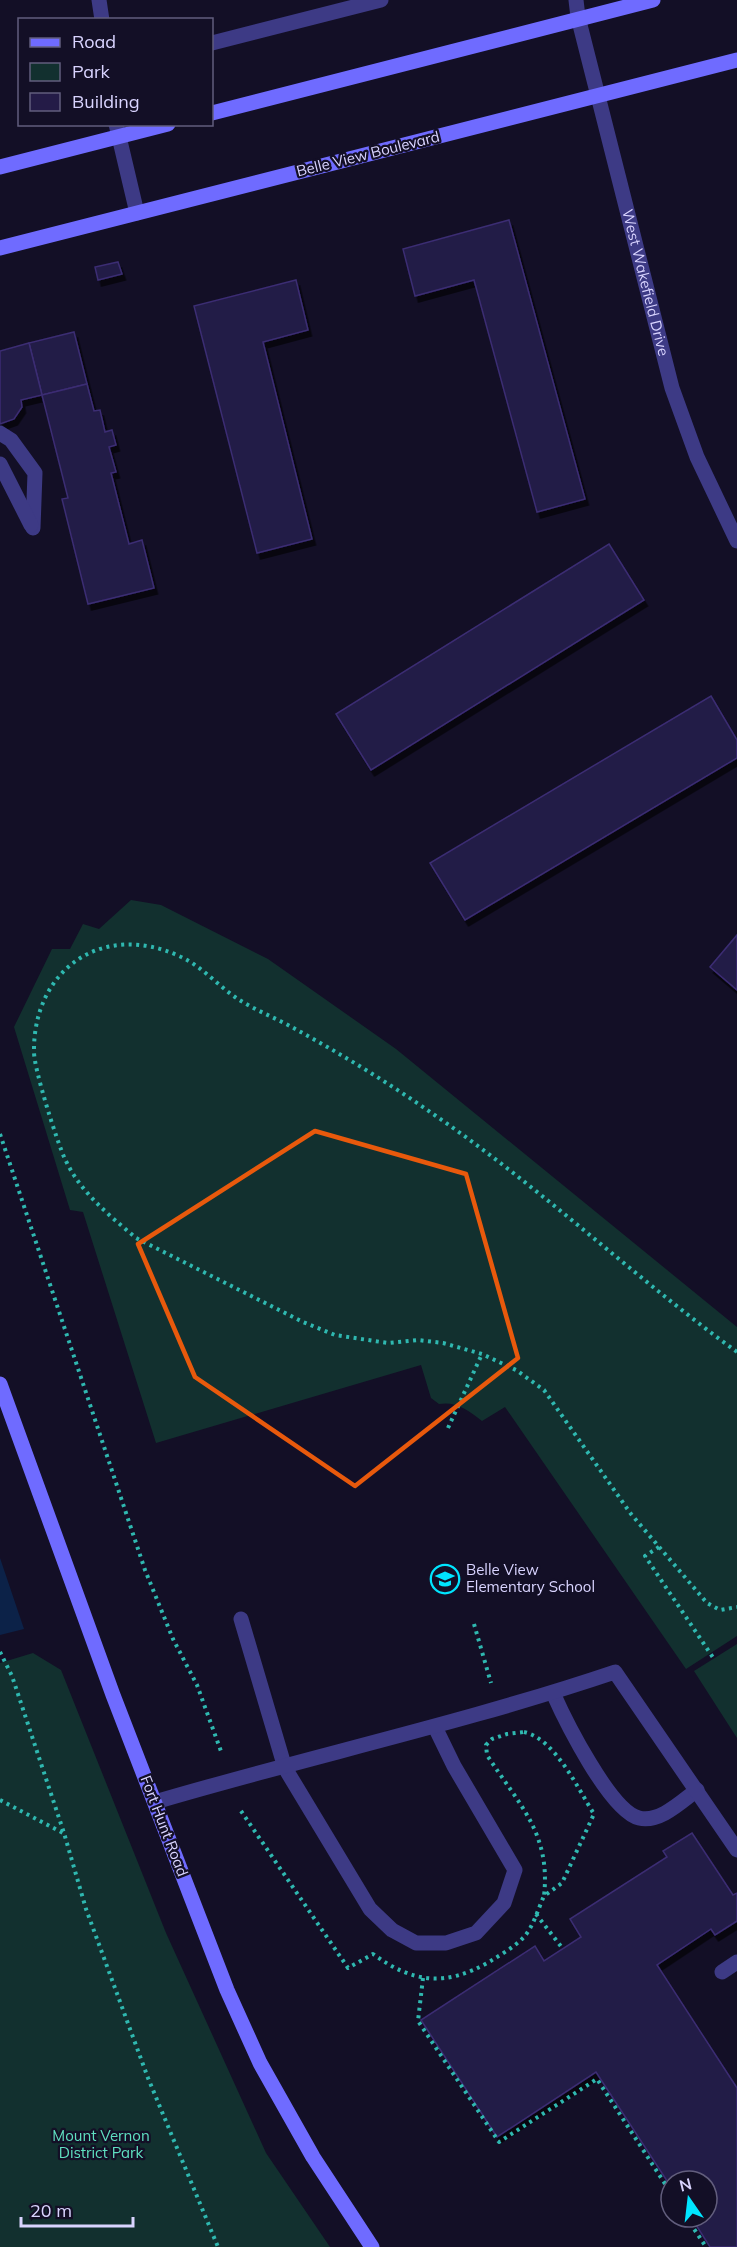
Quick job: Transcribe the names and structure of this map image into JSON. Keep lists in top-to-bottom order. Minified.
{"streets":{"main road":["Belle View Boulevard","Fort Hunt Road"],"street":["West Wakefield Drive"]},"crossings":[["Belle View Boulevard","West Wakefield Drive"]],"parks":["Mount Vernon District Park"],"places":{"school or university":["Belle View Elementary School"]},"legend":["Road","Park","Building"],"scale_bar":"20 m","north":"top"}
